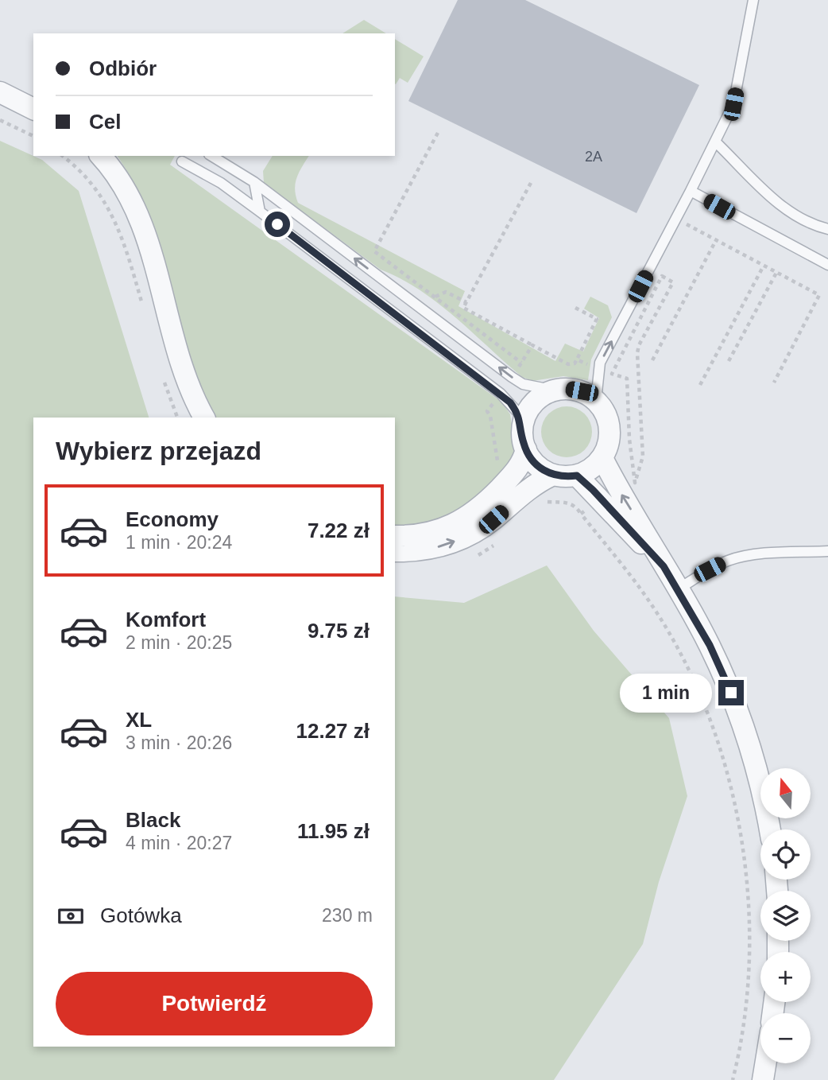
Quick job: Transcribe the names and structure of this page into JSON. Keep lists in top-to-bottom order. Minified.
{"house_numbers":["2A"],"north":"top","page":{"banner":["Odbiór","Cel"],"heading":"Wybierz przejazd","list":[{"name":"Economy","note":"1 min · 20:24","value":"7.22 zł"},{"name":"Komfort","note":"2 min · 20:25","value":"9.75 zł"},{"name":"XL","note":"3 min · 20:26","value":"12.27 zł"},{"name":"Black","note":"4 min · 20:27","value":"11.95 zł"}],"bubble":"1 min","map_buttons":["+","−"],"pay":["Gotówka","230 m"],"buttons":"Potwierdź"}}
